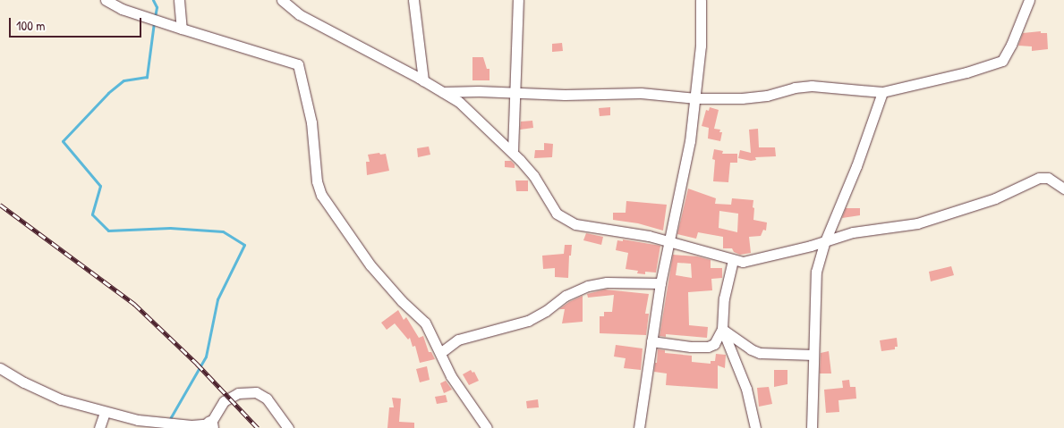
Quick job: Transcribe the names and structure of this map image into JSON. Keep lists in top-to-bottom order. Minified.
{"scale_bar":"100 m"}
